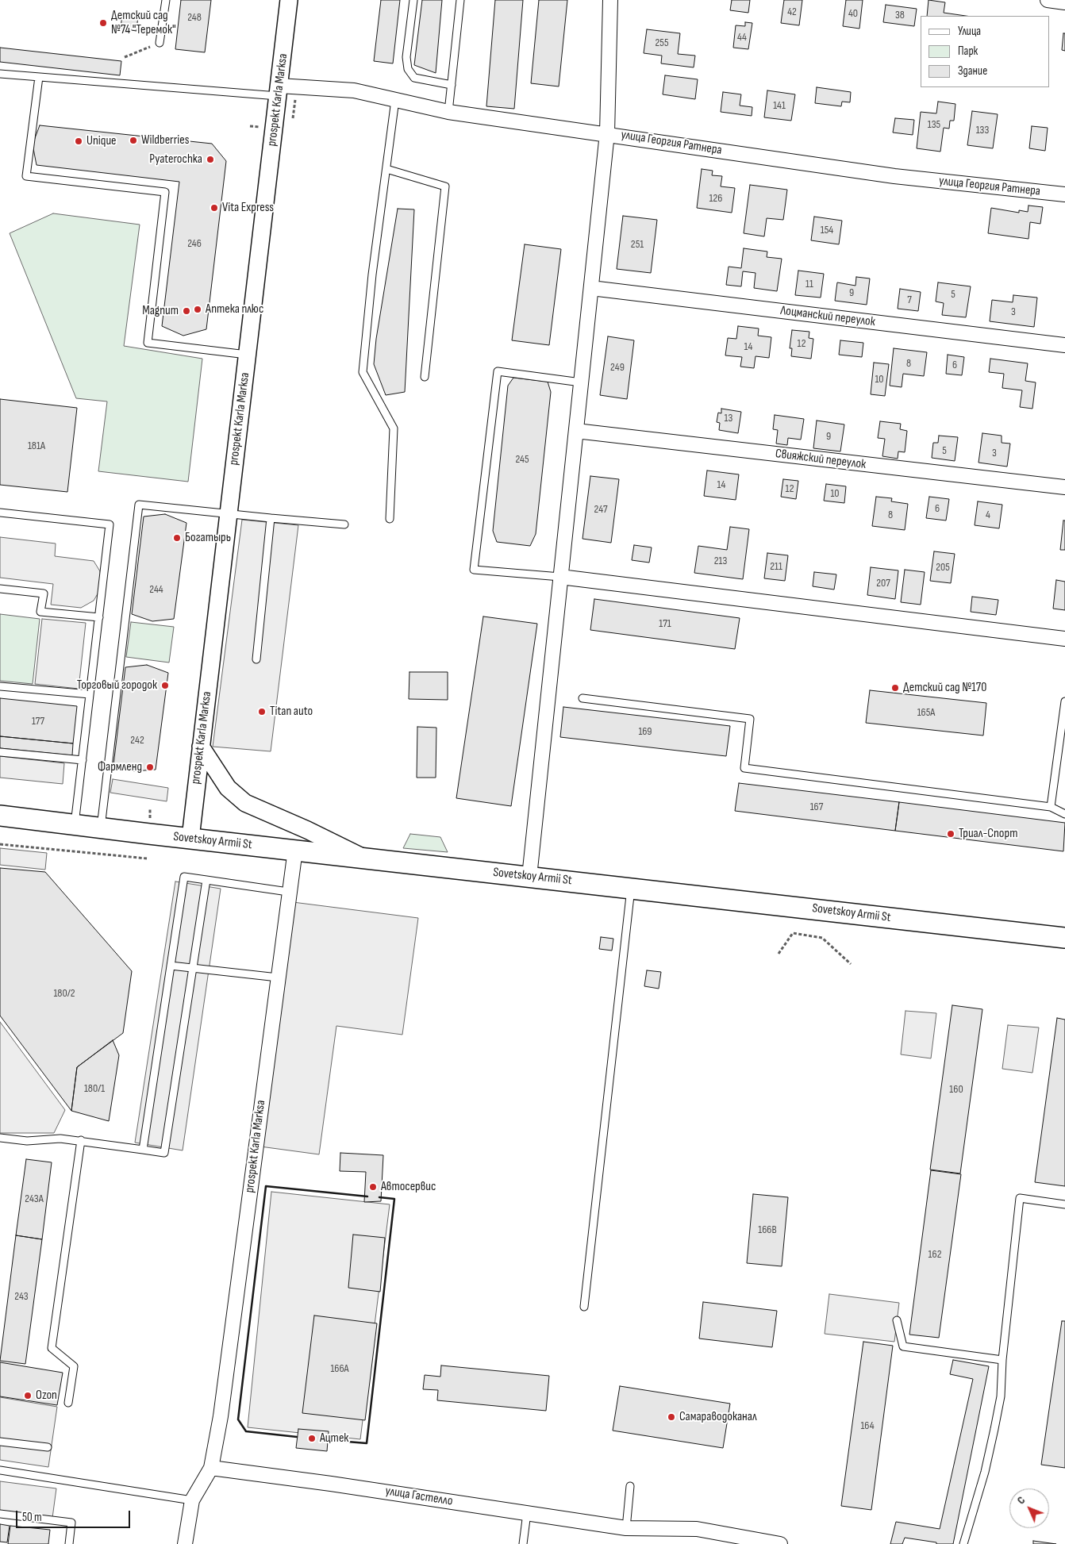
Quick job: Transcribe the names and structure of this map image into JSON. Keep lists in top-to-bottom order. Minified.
{"streets":{"main road":["Sovetskoy Armii St"],"street":["prospekt Karla Marksa","улица Георгия Ратнера","Лоцманский переулок","Свияжский переулок","улица Гастелло"]},"crossings":[["prospekt Karla Marksa","улица Георгия Ратнера"],["prospekt Karla Marksa","Sovetskoy Armii St"]],"places":["Детский сад №74 \"Теремок\"","Wildberries","Unique","Pyaterochka","Vita Express","Аптека плюс","Magnum","Богатырь","Торговый городок","Детский сад №170","Titan auto","Фармленд","Триал-Спорт","Автосервис","Ozon","Самараводоканал","Ацтек"],"house_numbers":["42","40","38","248","44","255","141","135","133","126","154","246","251","11","9","5","7","3","12","14","8","6","249","10","13","9","181А","5","3","245","14","12","10","6","247","8","4","213","211","205","207","244","171","165А","177","169","242","167","180/2","180/1","160","243А","166В","162","243","166А","164"],"legend":["Улица","Парк","Здание"],"scale_bar":"50 m","north":"top left"}
